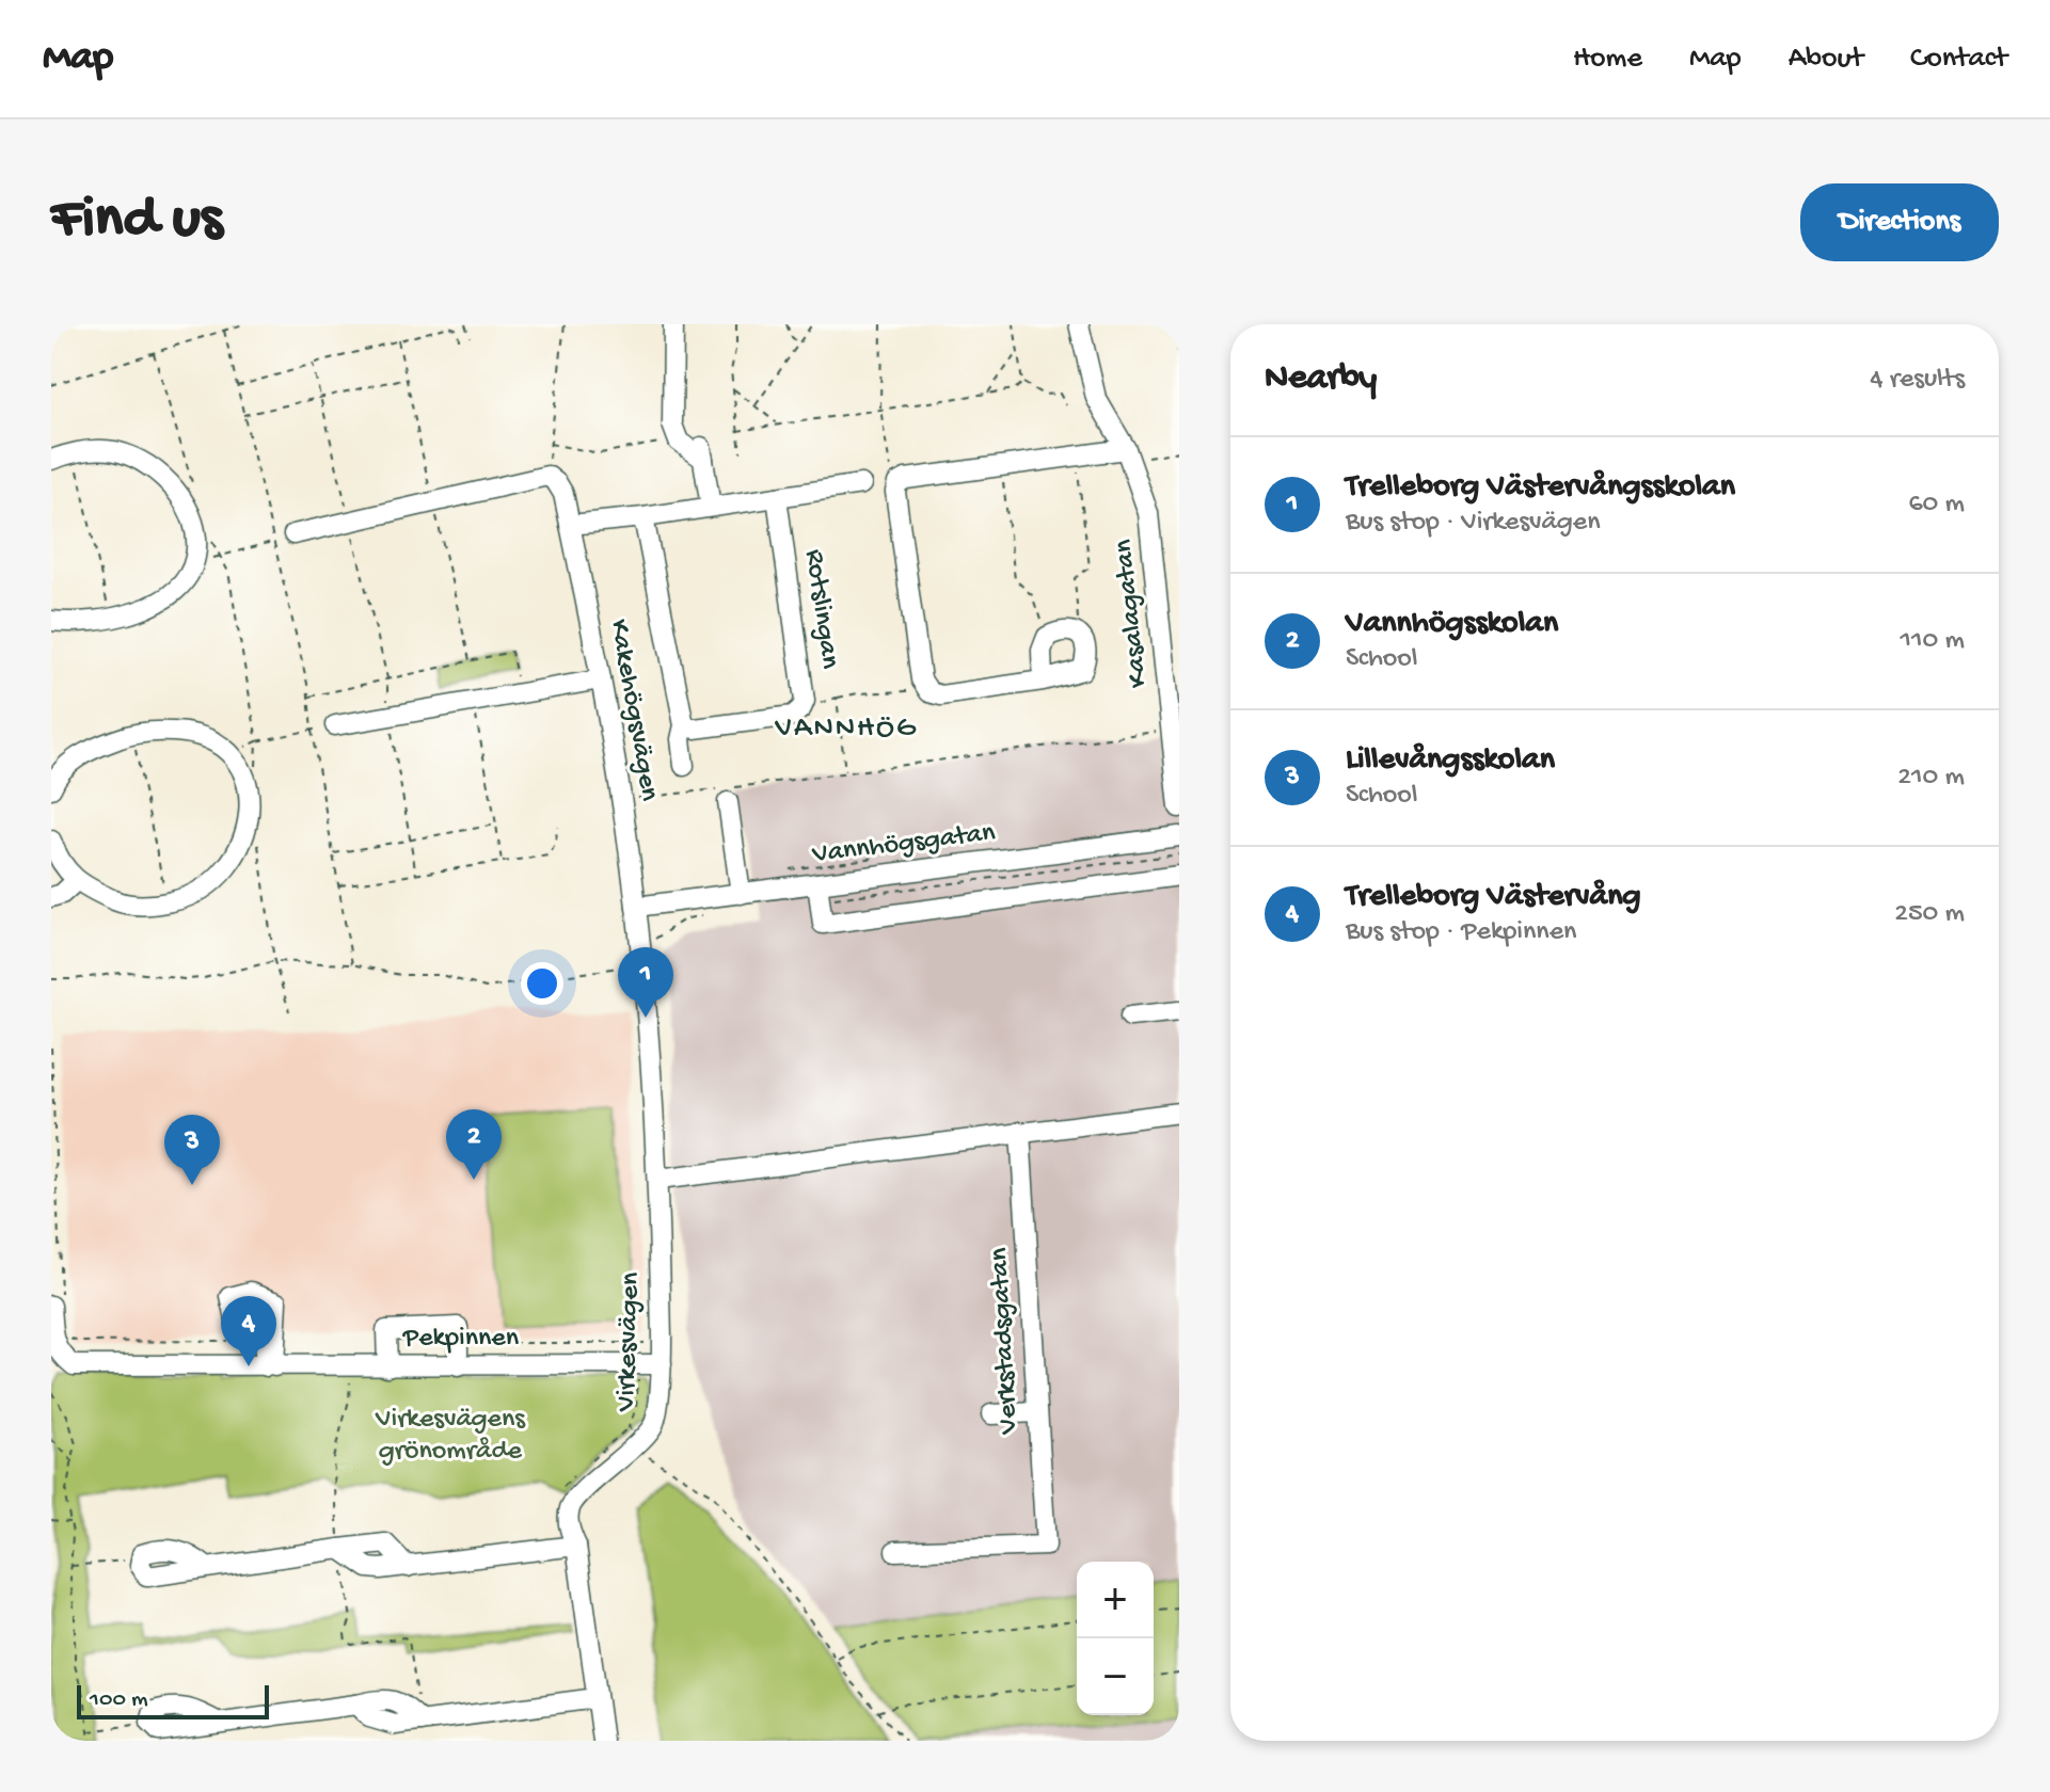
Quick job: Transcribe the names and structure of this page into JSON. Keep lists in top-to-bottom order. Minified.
{"streets":{"street":["Rotslingan","Kasalagatan","Kakehögsvägen","Vannhögsgatan","Pekpinnen","Verkstadsgatan","Virkesvägen"]},"crossings":[["Kakehögsvägen","Vannhögsgatan"],["Kakehögsvägen","Virkesvägen"],["Vannhögsgatan","Virkesvägen"],["Pekpinnen","Virkesvägen"]],"districts":["VANNHÖG"],"parks":["Virkesvägens grönområde"],"scale_bar":"100 m","page":{"header":"Map","nav":["Home","Map","About","Contact"],"buttons":"Directions","title":"Find us","heading":["Nearby","4 results"],"list":[{"mark":"1","name":"Trelleborg Västervångsskolan","note":"Bus stop · Virkesvägen","value":"60 m"},{"mark":"2","name":"Vannhögsskolan","note":"School","value":"110 m"},{"mark":"3","name":"Lillevångsskolan","note":"School","value":"210 m"},{"mark":"4","name":"Trelleborg Västervång","note":"Bus stop · Pekpinnen","value":"250 m"}],"pins":["1","2","3","4"],"map_buttons":["+","−"],"scale":"100 m"}}
